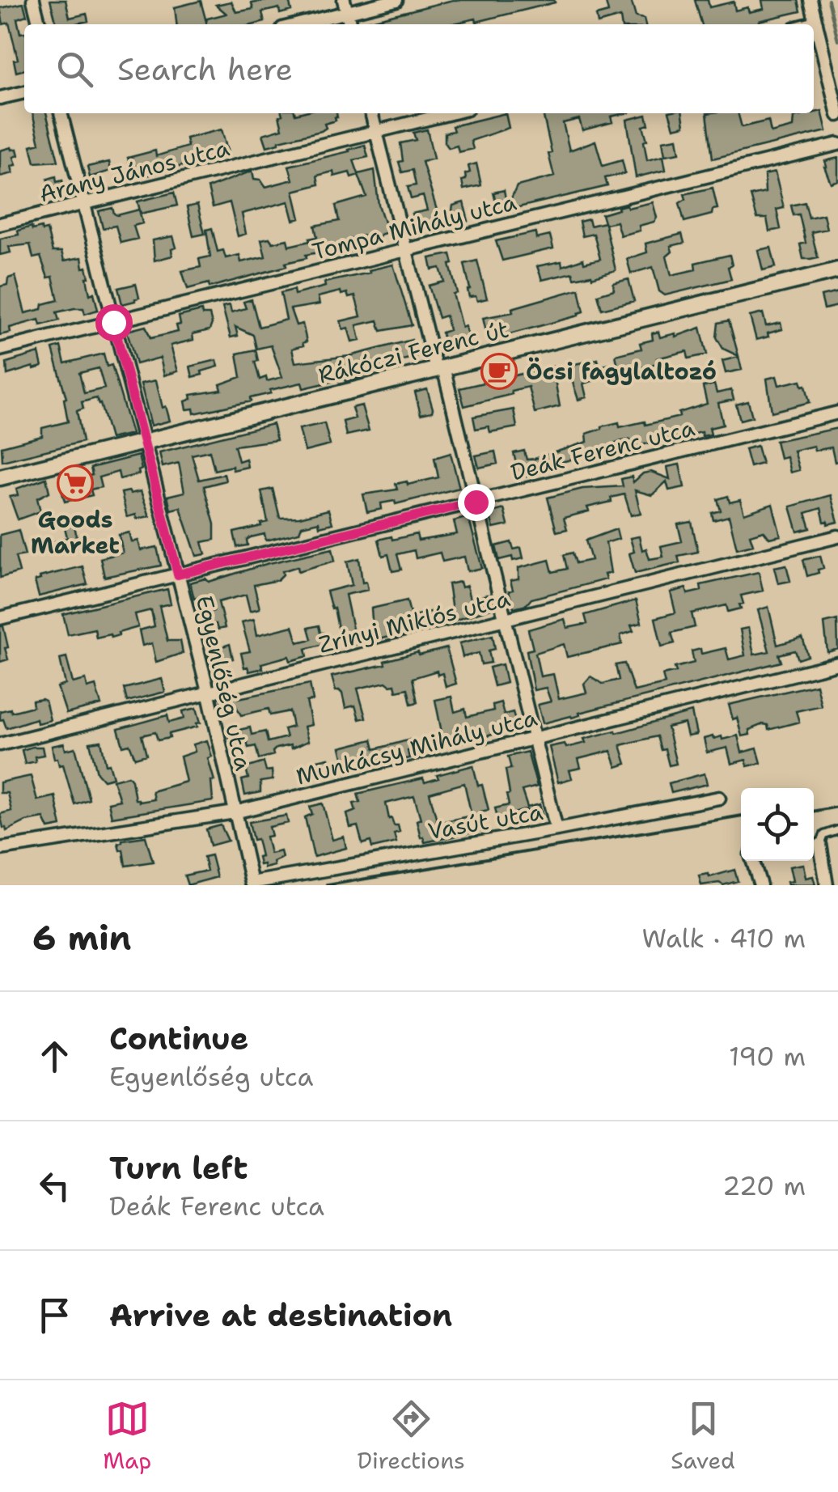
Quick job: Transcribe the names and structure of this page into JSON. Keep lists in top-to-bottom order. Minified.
{"streets":{"street":["Arany János utca","Tompa Mihály utca","Rákóczi Ferenc út","Deák Ferenc utca","Zrínyi Miklós utca","Egyenlőség utca","Munkácsy Mihály utca","Vasút utca"]},"crossings":[["Arany János utca","Egyenlőség utca"],["Tompa Mihály utca","Egyenlőség utca"],["Rákóczi Ferenc út","Egyenlőség utca"],["Deák Ferenc utca","Egyenlőség utca"],["Zrínyi Miklós utca","Egyenlőség utca"],["Egyenlőség utca","Munkácsy Mihály utca"],["Egyenlőség utca","Vasút utca"]],"places":{"cafe":["Öcsi fagylaltozó"],"supermarket":["Goods Market"]},"page":{"search":"Search here","heading":["6 min","Walk · 410 m"],"list":[["Continue","Egyenlőség utca","190 m"],["Turn left","Deák Ferenc utca","220 m"],"Arrive at destination"],"nav":["Map","Directions","Saved"]}}
